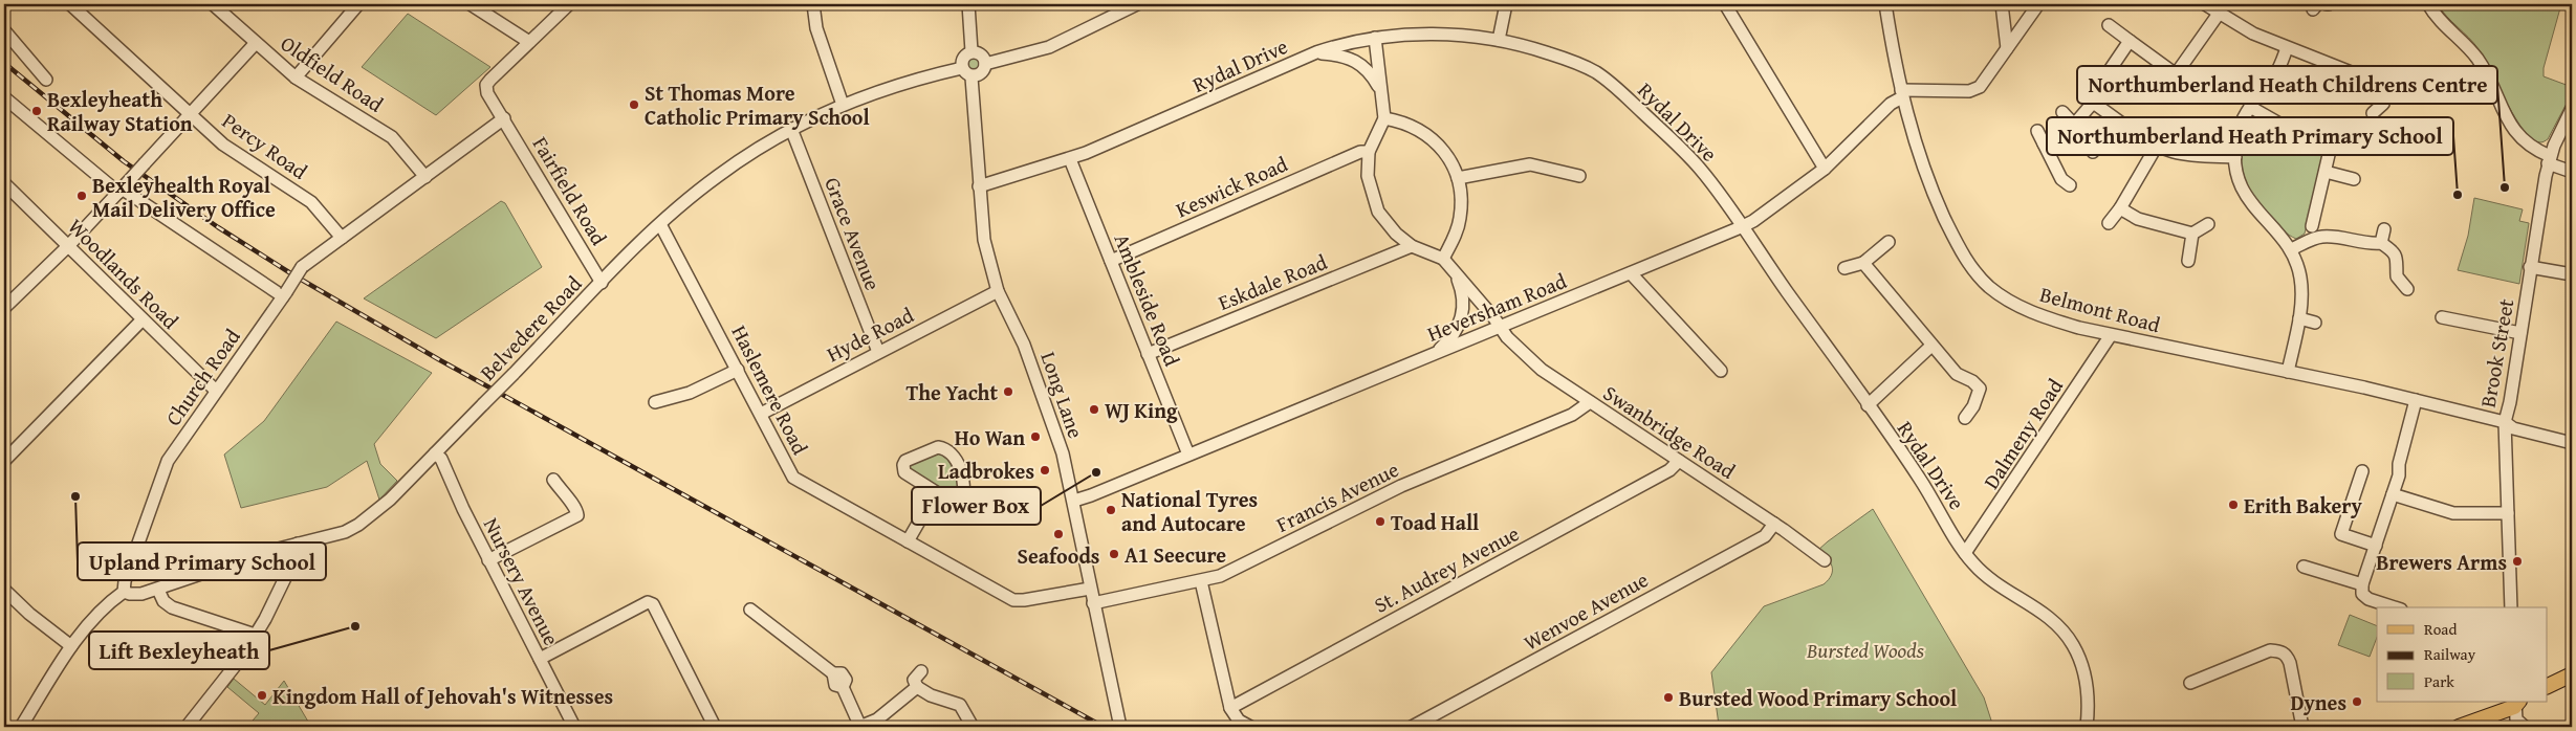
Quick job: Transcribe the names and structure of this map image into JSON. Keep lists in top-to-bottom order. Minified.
{"streets":{"street":["Rydal Drive","Oldfield Road","Percy Road","Keswick Road","Fairfield Road","Grace Avenue","Woodlands Road","Eskdale Road","Ambleside Road","Heversham Road","Belmont Road","Belvedere Road","Hyde Road","Brook Street","Church Road","Haslemere Road","Long Lane","Swanbridge Road","Dalmeny Road","Francis Avenue","St. Audrey Avenue","Nursery Avenue","Wenvoe Avenue"]},"crossings":[["Rydal Drive","Ambleside Road"],["Rydal Drive","Heversham Road"],["Rydal Drive","Long Lane"],["Rydal Drive","Dalmeny Road"],["Oldfield Road","Church Road"],["Percy Road","Church Road"],["Keswick Road","Ambleside Road"],["Fairfield Road","Belvedere Road"],["Fairfield Road","Church Road"],["Grace Avenue","Belvedere Road"],["Grace Avenue","Hyde Road"],["Woodlands Road","Church Road"],["Eskdale Road","Ambleside Road"],["Ambleside Road","Heversham Road"],["Heversham Road","Belmont Road"],["Heversham Road","Long Lane"],["Heversham Road","Swanbridge Road"],["Belmont Road","Brook Street"],["Belmont Road","Dalmeny Road"],["Belvedere Road","Church Road"],["Belvedere Road","Haslemere Road"],["Belvedere Road","Long Lane"],["Belvedere Road","Nursery Avenue"],["Hyde Road","Haslemere Road"],["Hyde Road","Long Lane"],["Haslemere Road","Long Lane"],["Long Lane","Francis Avenue"],["Swanbridge Road","Francis Avenue"],["Swanbridge Road","St. Audrey Avenue"],["Swanbridge Road","Wenvoe Avenue"]],"parks":["Bursted Woods"],"places":["St Thomas More Catholic Primary School","Bexleyheath Railway Station","Northumberland Heath Childrens Centre","Northumberland Heath Primary School","Bexleyhealth Royal Mail Delivery Office","The Yacht","WJ King","Ho Wan","Ladbrokes","Flower Box","Upland Primary School","Erith Bakery","National Tyres and Autocare","Toad Hall","Seafoods","A1 Seecure","Brewers Arms","Lift Bexleyheath","Kingdom Hall of Jehovah's Witnesses","Bursted Wood Primary School","Dynes"],"legend":["Road","Railway","Park"]}
